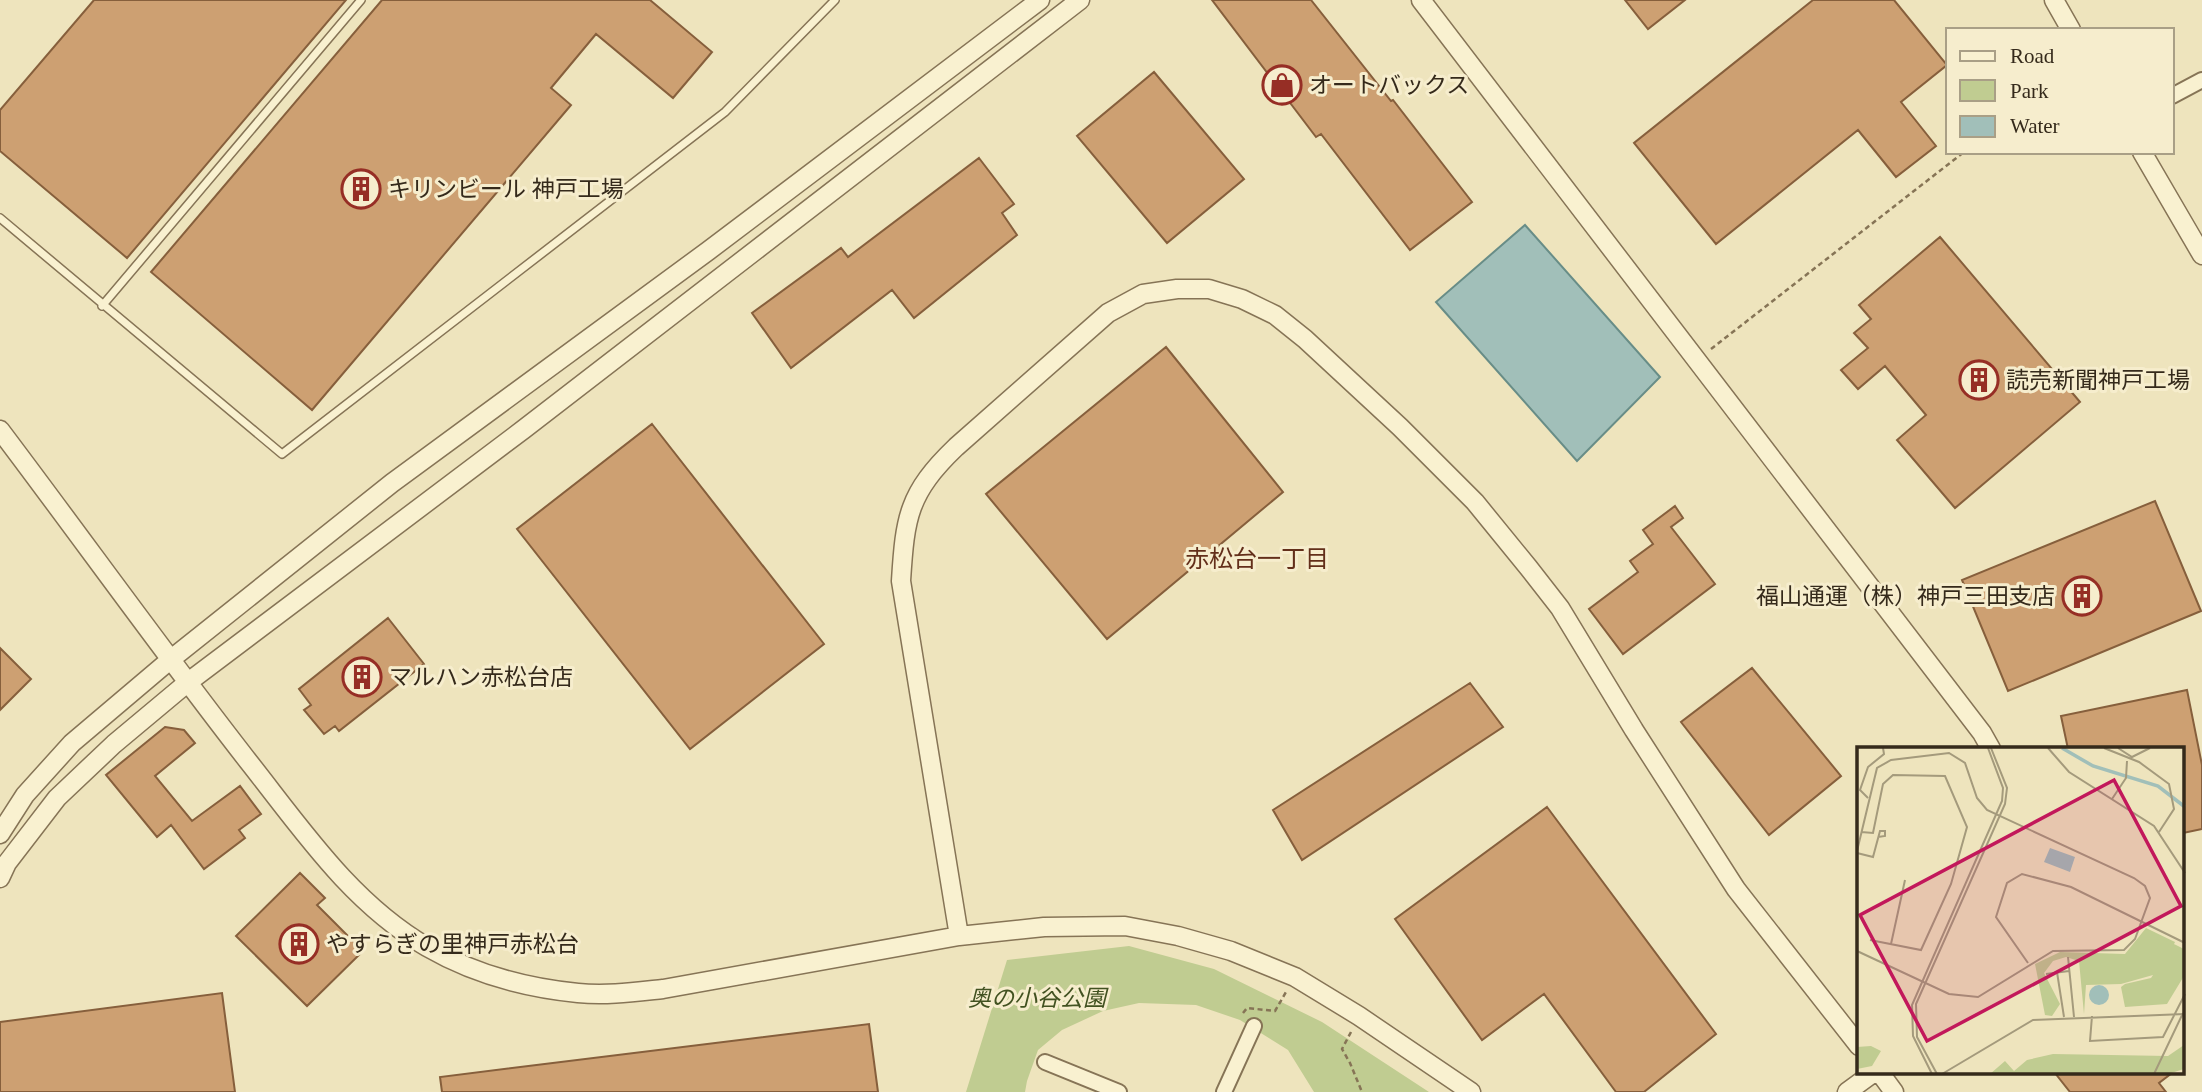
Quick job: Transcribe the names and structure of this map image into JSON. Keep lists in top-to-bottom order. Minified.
{"districts":["赤松台一丁目"],"parks":["奥の小谷公園"],"places":{"shop":["オートバックス"],"building":["キリンビール 神戸工場","読売新聞神戸工場","福山通運（株）神戸三田支店","マルハン赤松台店","やすらぎの里神戸赤松台"]},"legend":["Road","Park","Water"]}
